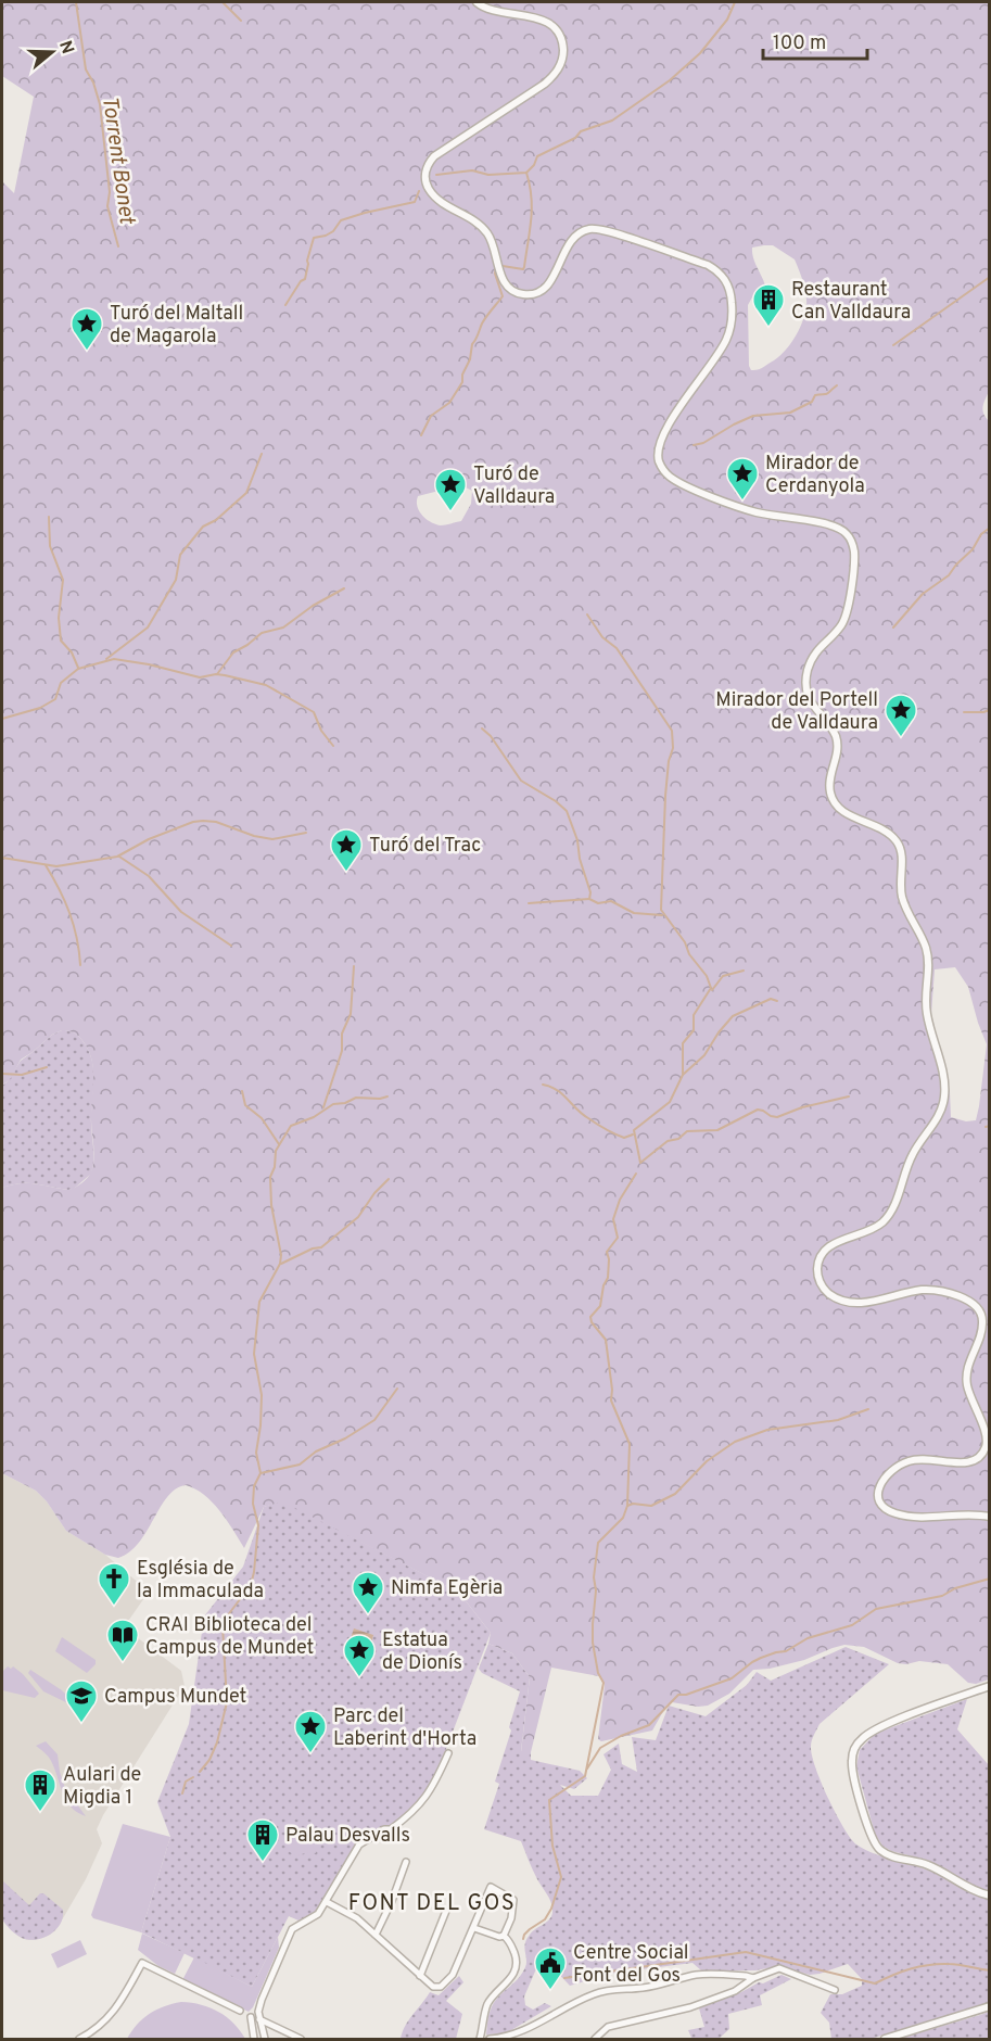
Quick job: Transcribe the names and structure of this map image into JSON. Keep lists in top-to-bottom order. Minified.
{"districts":["FONT DEL GOS"],"water":["Torrent Bonet"],"places":{"building":["Restaurant Can Valldaura","Aulari de Migdia 1","Palau Desvalls"],"place":["Turó del Maltall de Magarola","Mirador de Cerdanyola","Turó de Valldaura","Mirador del Portell de Valldaura","Turó del Trac","Nimfa Egèria","Estatua de Dionís","Parc del Laberint d'Horta"],"church":["Església de la Immaculada"],"library":["CRAI Biblioteca del Campus de Mundet"],"school or university":["Campus Mundet"],"public building":["Centre Social Font del Gos"]},"scale_bar":"100 m","north":"right"}
